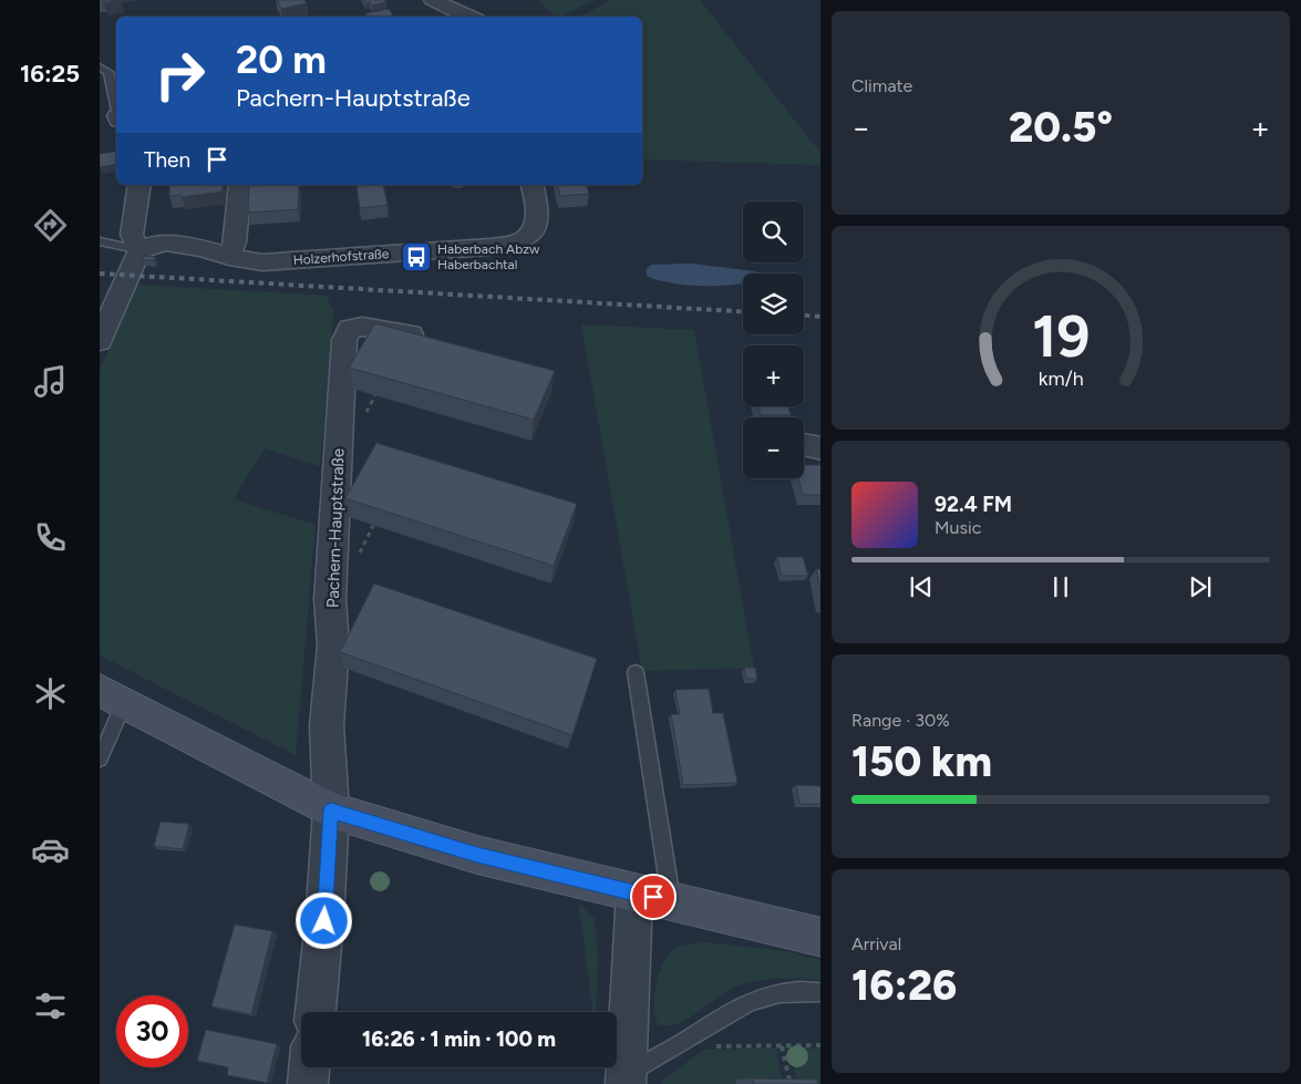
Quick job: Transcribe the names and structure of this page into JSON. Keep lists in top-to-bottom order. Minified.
{"streets":{"street":["Holzerhofstraße","Pachern-Hauptstraße"]},"places":{"bus stop":["Haberbach Abzw Haberbachtal"]},"page":{"tabs":"16:25","tile":["Climate",["Range · 30%","150 km"],["Arrival","16:26"]],"turn":["20 m","Pachern-Hauptstraße"],"heat":["−","20.5°","+"],"then":"Then","map_buttons":["+","−"],"song":["92.4 FM","Music"],"limit":"30","trip":"16:26 · 1 min · 100 m","gauge":["19","km/h"]}}
